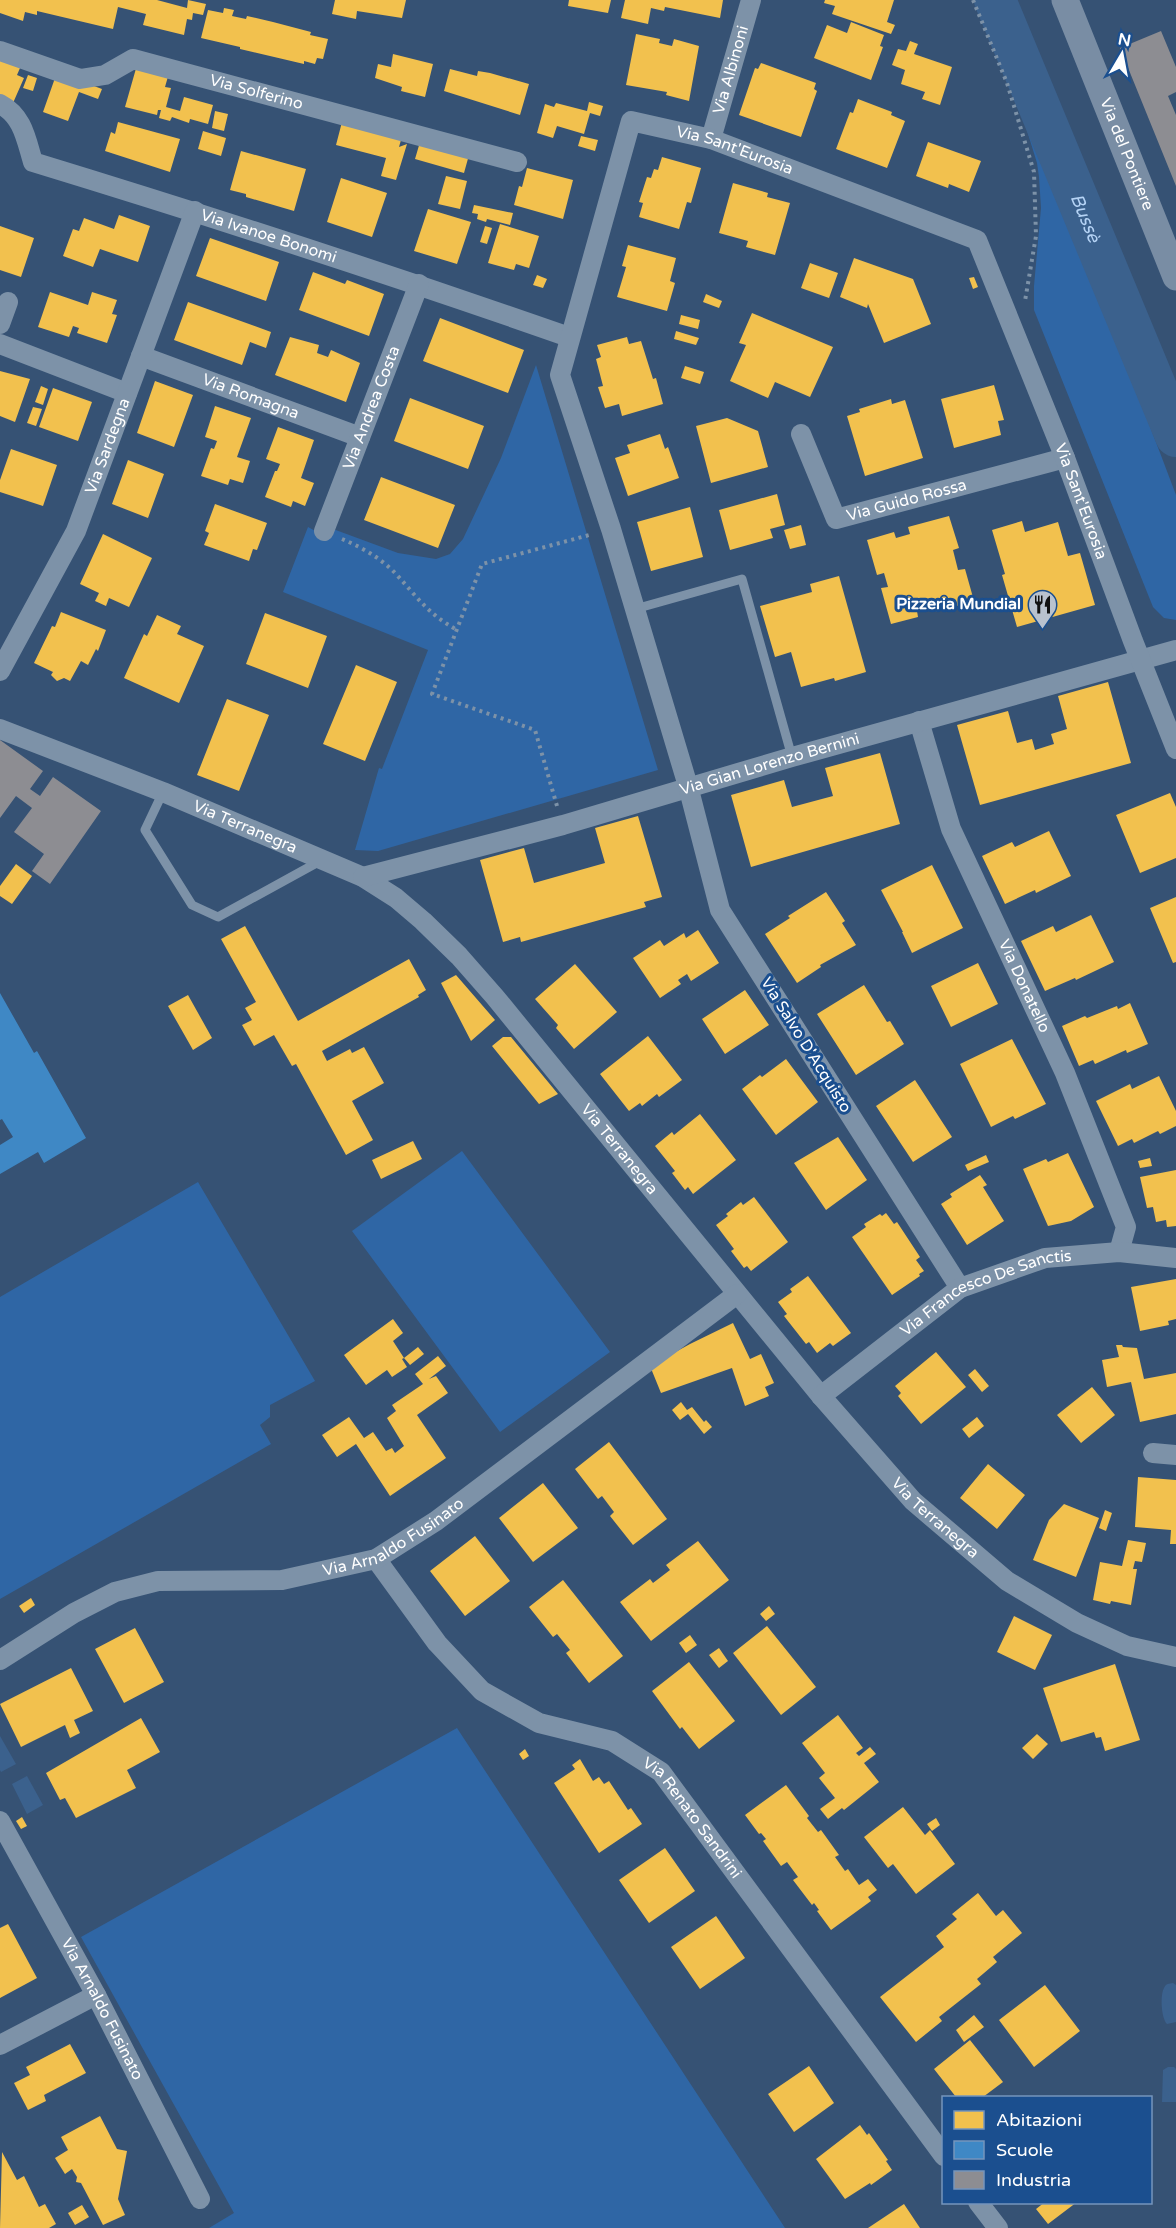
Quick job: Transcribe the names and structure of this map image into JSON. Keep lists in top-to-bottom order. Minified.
{"streets":{"main road":["Via del Pontiere"],"street":["Via Albinoni","Via Solferino","Via Sant'Eurosia","Via Ivanoe Bonomi","Via Romagna","Via Andrea Costa","Via Sardegna","Via Guido Rossa","Via Gian Lorenzo Bernini","Via Terranegra","Via Donatello","Via Salvo D'Acquisto","Via Francesco De Sanctis","Via Arnaldo Fusinato","Via Renato Sandrini"]},"crossings":[["Via Albinoni","Via Sant'Eurosia"],["Via Sant'Eurosia","Via Ivanoe Bonomi"],["Via Sant'Eurosia","Via Guido Rossa"],["Via Sant'Eurosia","Via Gian Lorenzo Bernini"],["Via Sant'Eurosia","Via Salvo D'Acquisto"],["Via Ivanoe Bonomi","Via Andrea Costa"],["Via Ivanoe Bonomi","Via Sardegna"],["Via Romagna","Via Andrea Costa"],["Via Romagna","Via Sardegna"],["Via Gian Lorenzo Bernini","Via Terranegra"],["Via Gian Lorenzo Bernini","Via Donatello"],["Via Gian Lorenzo Bernini","Via Salvo D'Acquisto"],["Via Terranegra","Via Francesco De Sanctis"],["Via Terranegra","Via Arnaldo Fusinato"],["Via Donatello","Via Francesco De Sanctis"],["Via Salvo D'Acquisto","Via Francesco De Sanctis"],["Via Arnaldo Fusinato","Via Renato Sandrini"]],"water":["Bussè"],"places":{"restaurant":["Pizzeria Mundial"]},"legend":["Abitazioni","Scuole","Industria"],"north":"top"}
